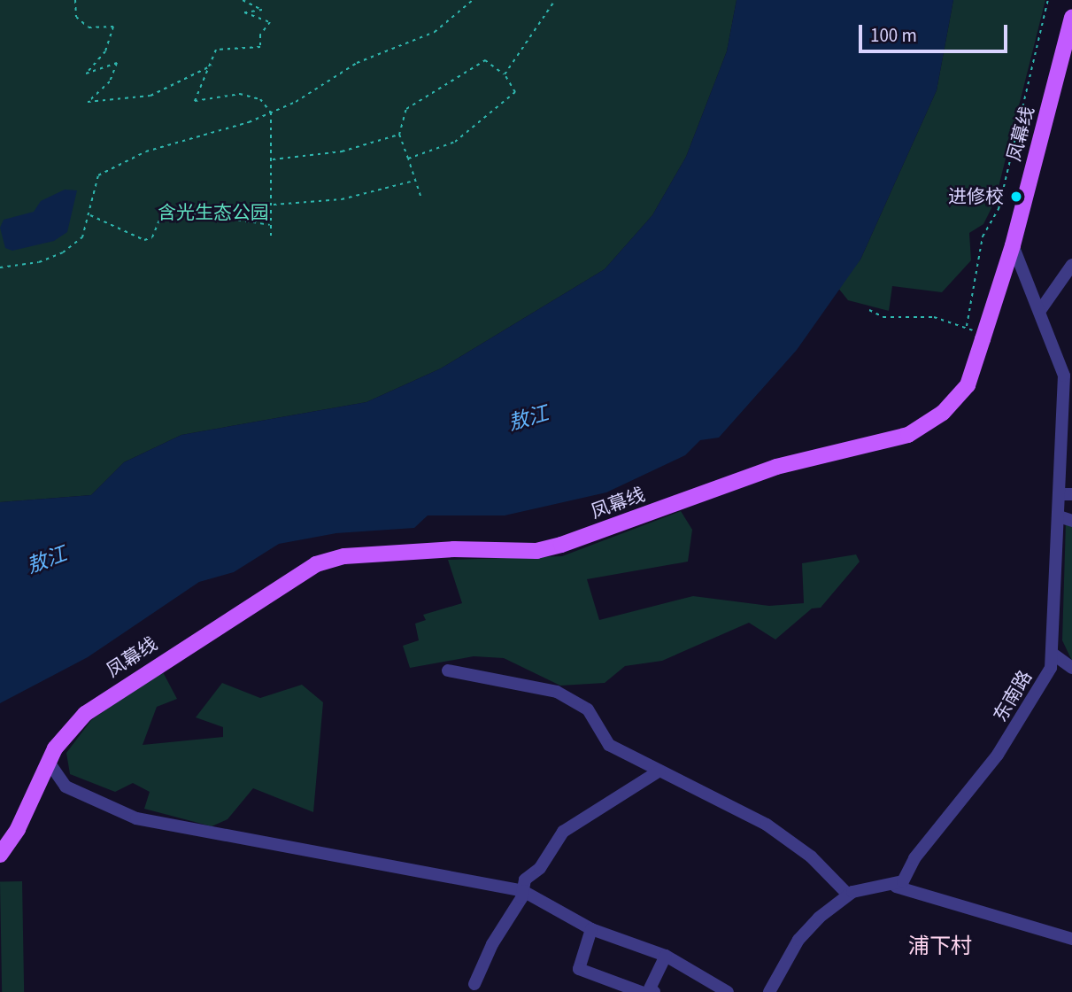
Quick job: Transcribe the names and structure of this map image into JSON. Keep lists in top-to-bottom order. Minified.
{"streets":{"main road":["凤幕线"],"street":["东南路"]},"crossings":[["凤幕线","东南路"]],"districts":["浦下村"],"water":["敖江"],"parks":["含光生态公园"],"places":["进修校"],"scale_bar":"100 m"}
